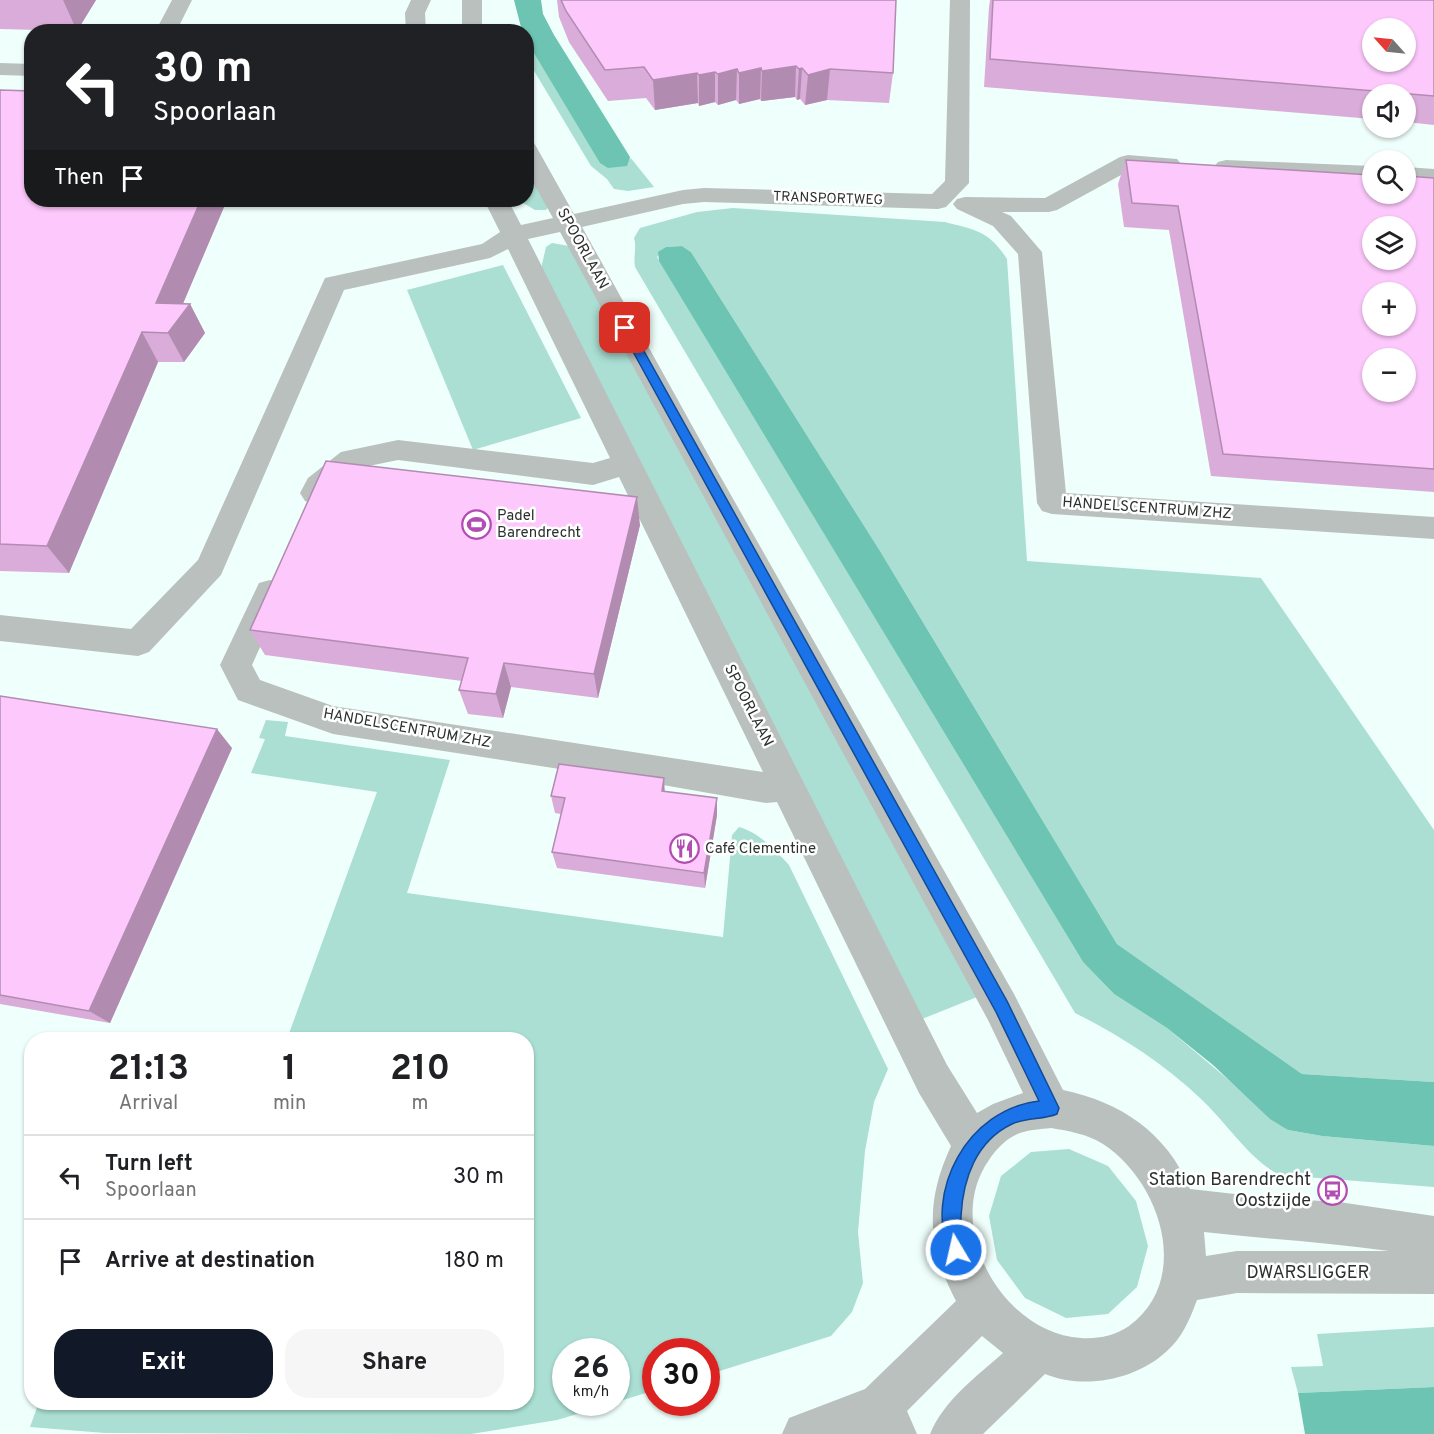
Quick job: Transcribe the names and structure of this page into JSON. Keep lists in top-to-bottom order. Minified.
{"streets":{"street":["TRANSPORTWEG","SPOORLAAN","HANDELSCENTRUM ZHZ","DWARSLIGGER"]},"crossings":[["TRANSPORTWEG","SPOORLAAN"],["TRANSPORTWEG","HANDELSCENTRUM ZHZ"],["SPOORLAAN","HANDELSCENTRUM ZHZ"]],"places":{"sports":["Padel Barendrecht"],"restaurant":["Café Clementine"],"bus stop":["Station Barendrecht Oostzijde"]},"north":"top left","page":{"map_buttons":["+","−"],"turn":["30 m","Spoorlaan"],"then":"Then","eta":["21:13","Arrival","1","min","210","m"],"list":[{"name":"Turn left","note":"Spoorlaan","value":"30 m"},{"name":"Arrive at destination","value":"180 m"}],"buttons":["Exit","Share"],"speed":"26 km/h","limit":"30"}}
